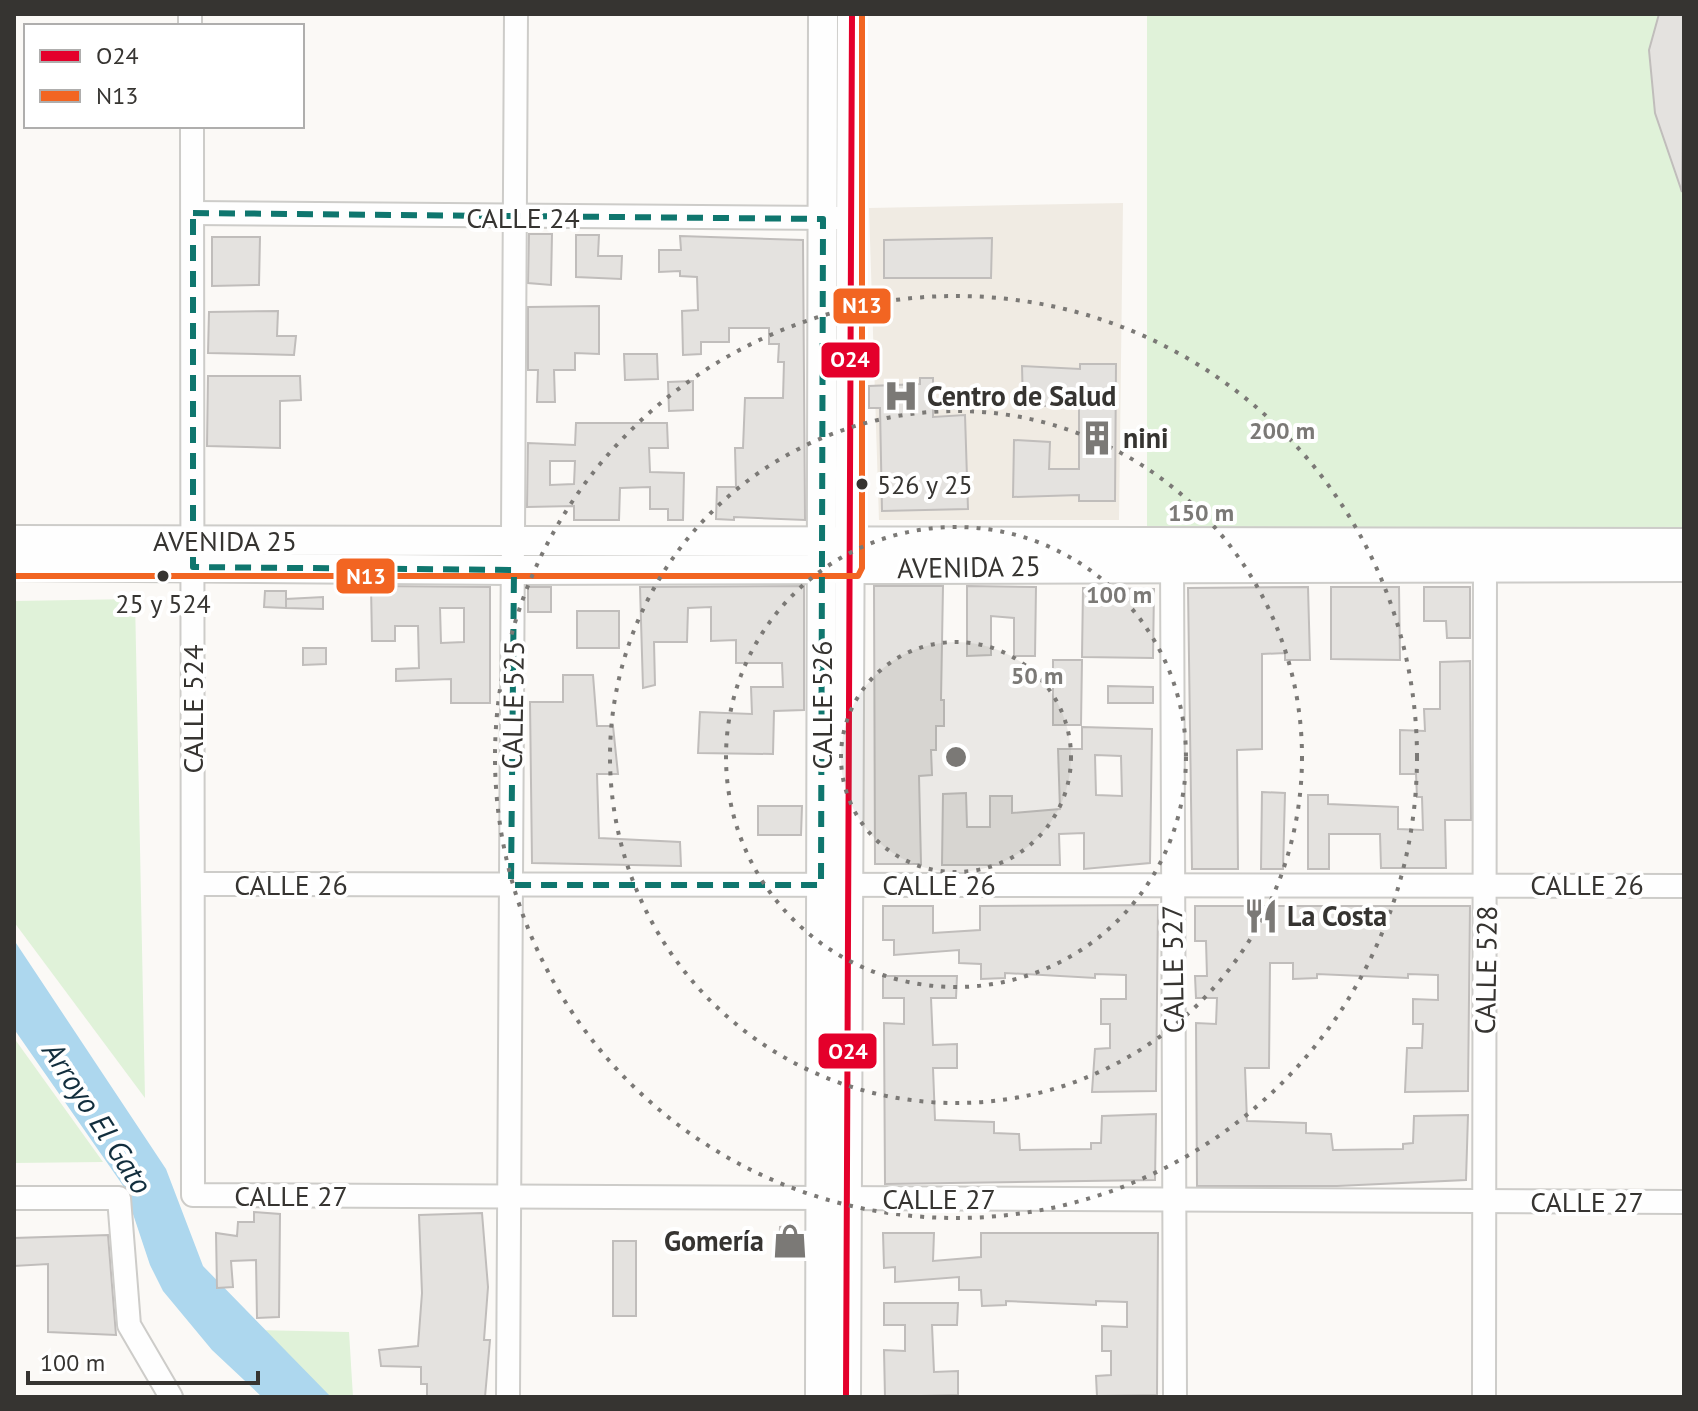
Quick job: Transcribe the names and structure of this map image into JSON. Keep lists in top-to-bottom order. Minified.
{"streets":{"main road":["AVENIDA 25","CALLE 526"],"street":["CALLE 24","CALLE 525","CALLE 524","CALLE 26","CALLE 527","CALLE 528","CALLE 27"]},"crossings":[["CALLE 24","CALLE 525"],["CALLE 24","CALLE 526"],["CALLE 24","CALLE 524"],["AVENIDA 25","CALLE 525"],["AVENIDA 25","CALLE 526"],["AVENIDA 25","CALLE 524"],["AVENIDA 25","CALLE 527"],["AVENIDA 25","CALLE 528"],["CALLE 525","CALLE 26"],["CALLE 525","CALLE 27"],["CALLE 526","CALLE 26"],["CALLE 526","CALLE 27"],["CALLE 524","CALLE 26"],["CALLE 524","CALLE 27"],["CALLE 26","CALLE 527"],["CALLE 26","CALLE 528"],["CALLE 527","CALLE 27"],["CALLE 528","CALLE 27"]],"water":["Arroyo El Gato"],"places":{"hospital":["Centro de Salud"],"building":["nini"],"other":["526 y 25","25 y 524"],"restaurant":["La Costa"],"shop":["Gomería"]},"lines":["transit line O24","transit line N13"],"legend":["O24","N13"],"scale_bar":"100 m","rings":["200 m","150 m","100 m","50 m"]}
